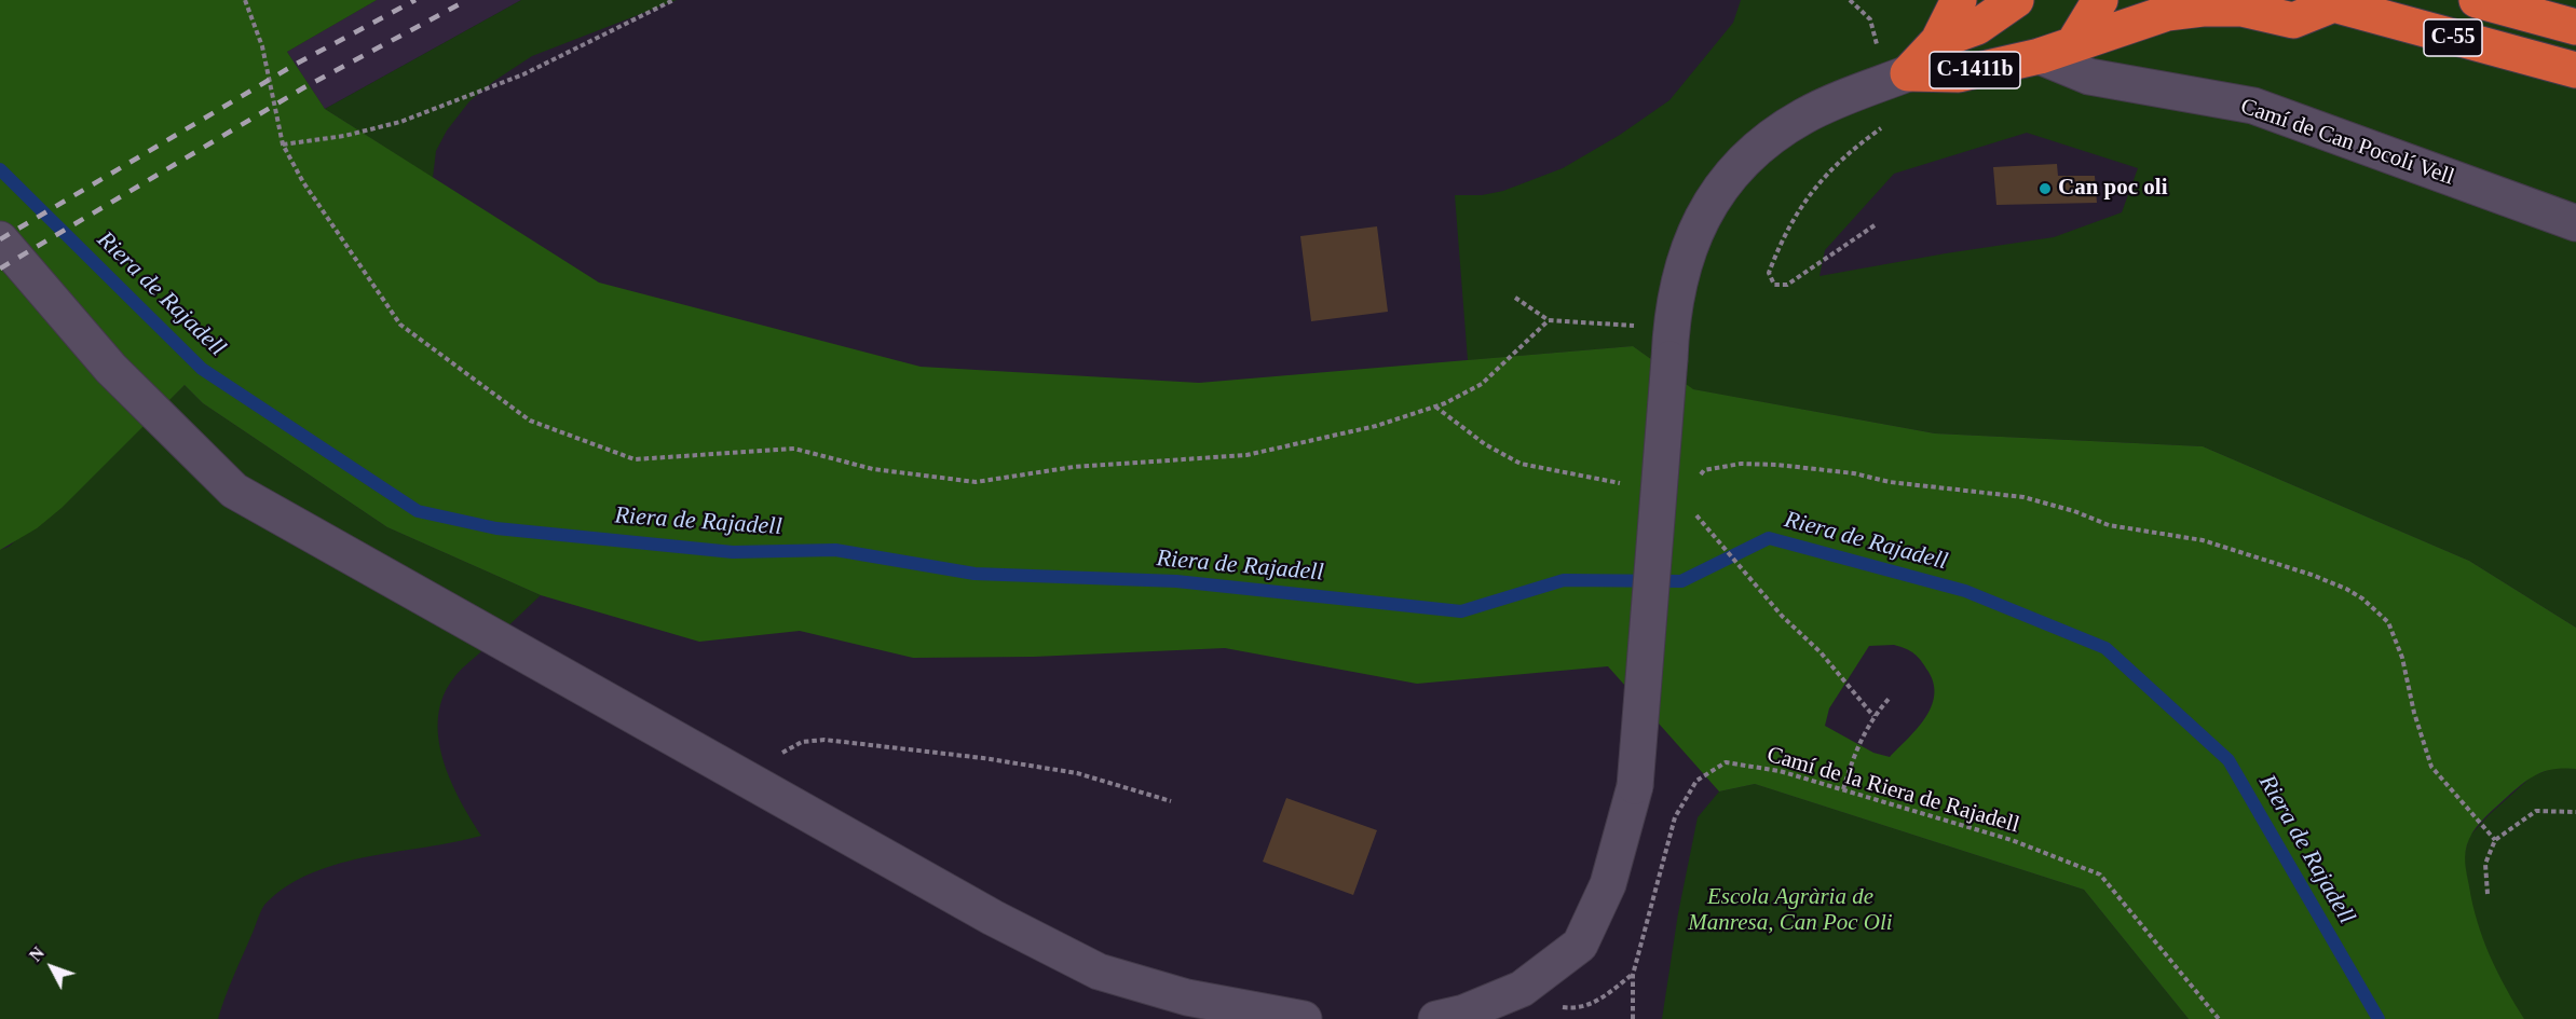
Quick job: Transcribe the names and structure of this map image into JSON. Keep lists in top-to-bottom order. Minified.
{"streets":{"highway":["C-55","C-1411b"],"street":["Camí de Can Pocolí Vell"],"path":["Camí de la Riera de Rajadell"]},"crossings":[["C-55","C-1411b"],["C-1411b","Camí de Can Pocolí Vell"]],"water":["Riera de Rajadell"],"parks":["Escola Agrària de Manresa, Can Poc Oli"],"places":["Can poc oli"],"north":"top left"}
